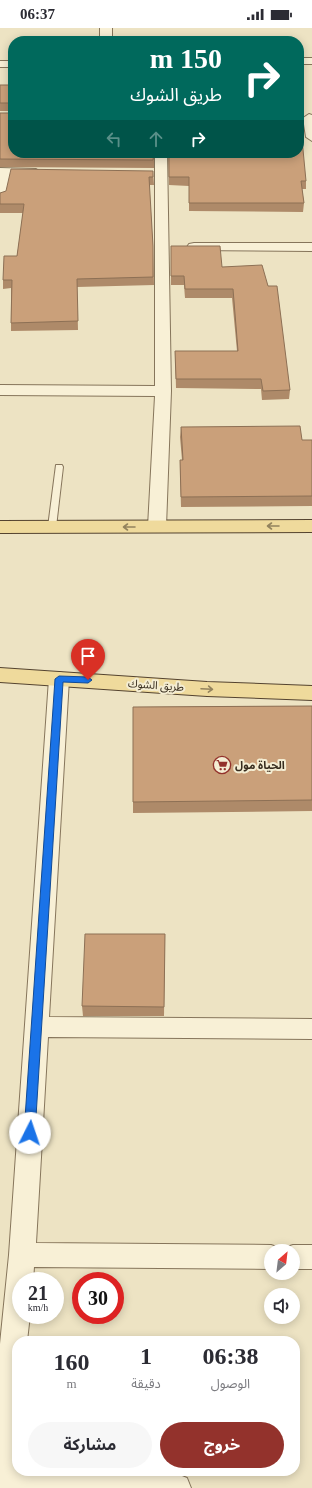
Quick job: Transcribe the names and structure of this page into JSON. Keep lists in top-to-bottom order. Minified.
{"streets":{"main road":["طريق الشوك"]},"places":{"supermarket":["الحياة مول"]},"north":"top right","page":{"status":"06:37","turn":["150 m","طريق الشوك"],"speed":"21 km/h","limit":"30","eta":["06:38","الوصول","1","دقيقة","160","m"],"buttons":["خروج","مشاركة"]}}
